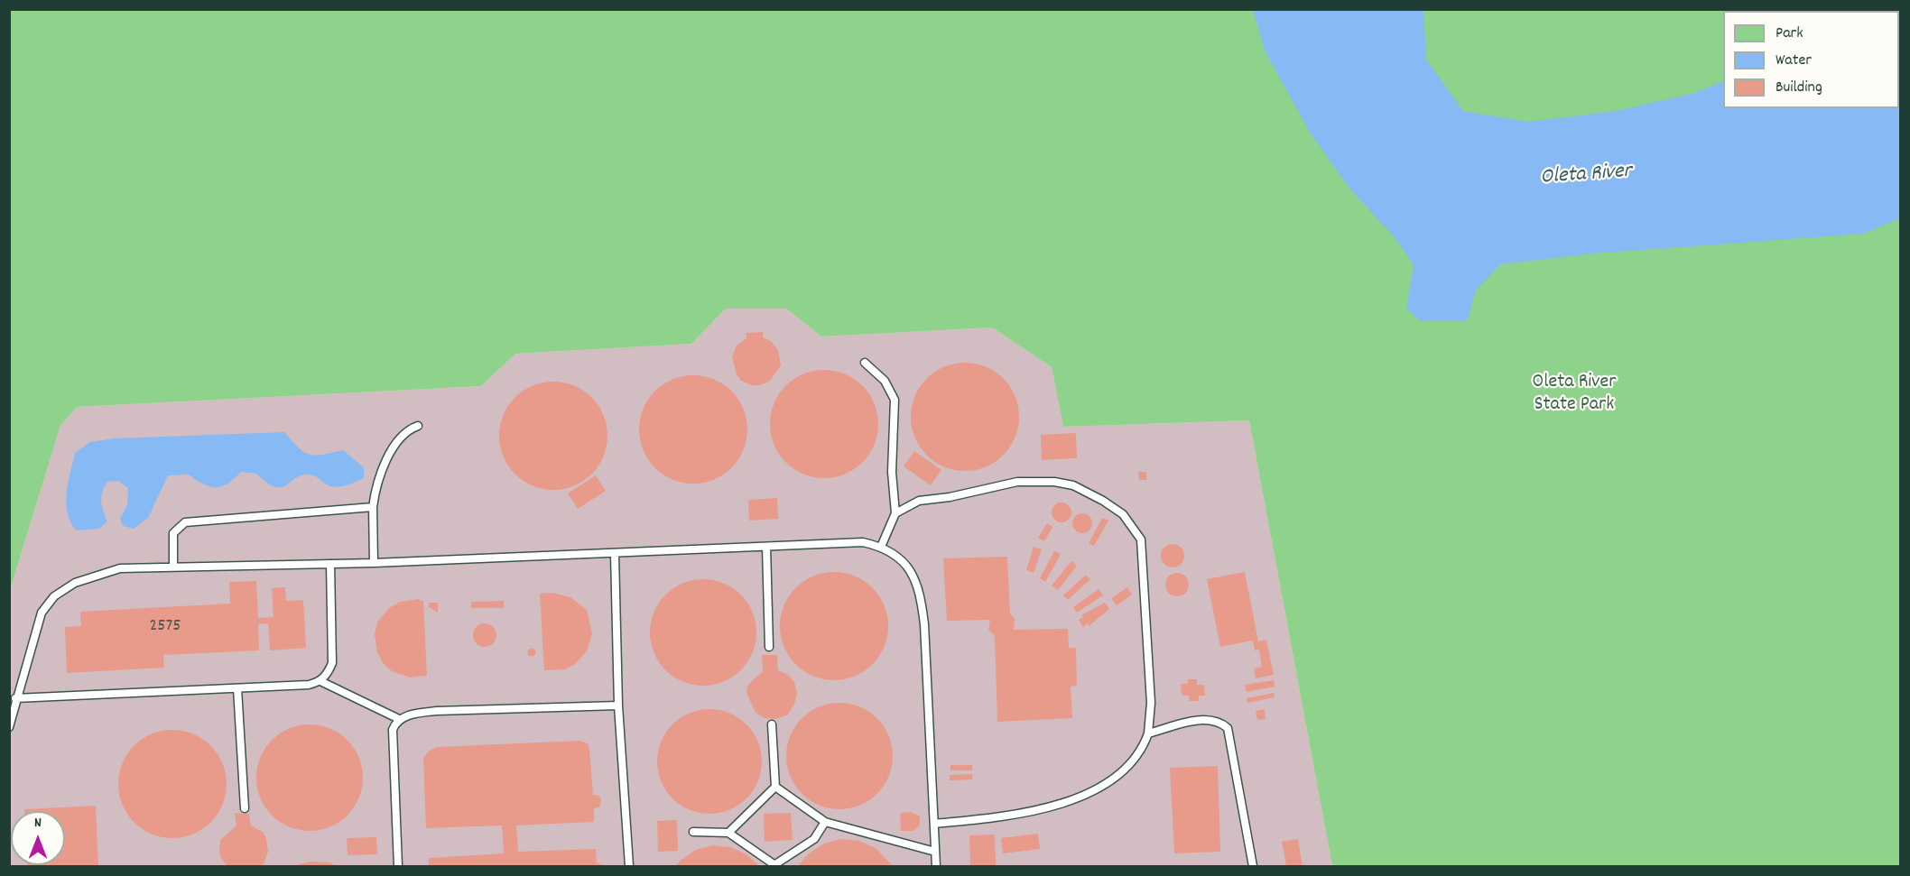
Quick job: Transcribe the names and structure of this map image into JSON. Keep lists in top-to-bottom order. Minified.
{"water":["Oleta River"],"parks":["Oleta River State Park"],"house_numbers":["2575"],"legend":["Park","Water","Building"],"north":"top"}
